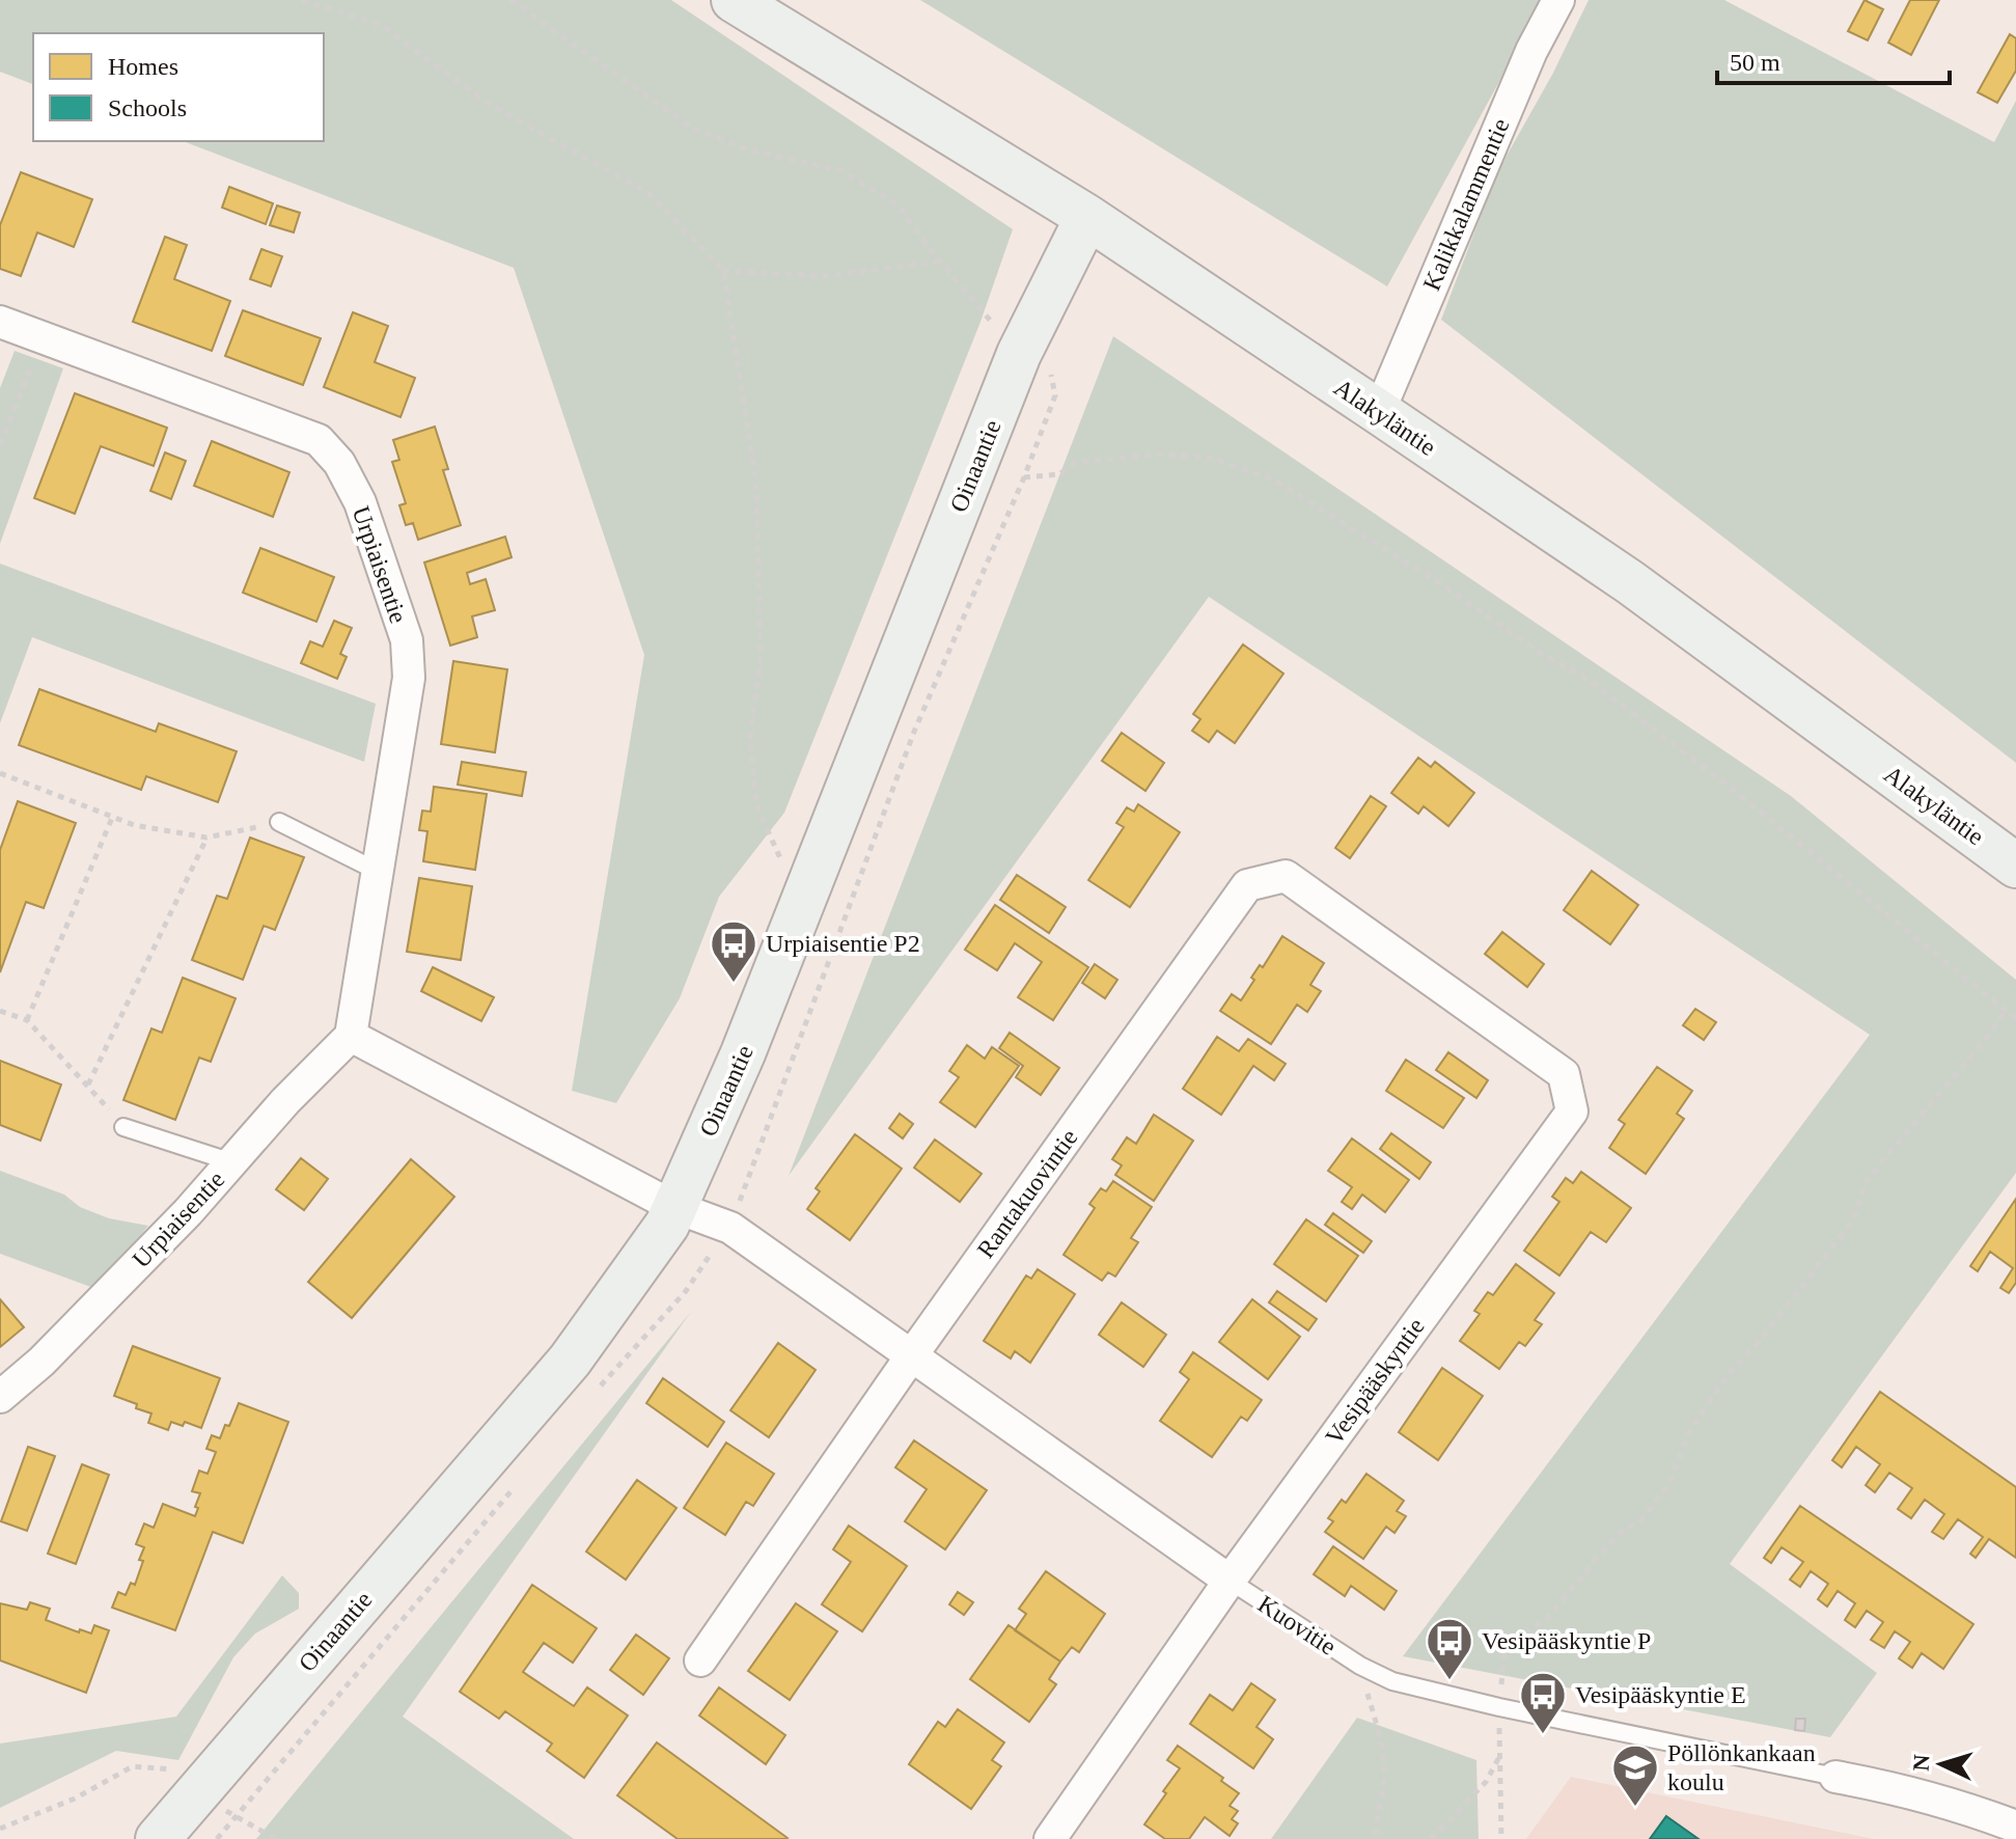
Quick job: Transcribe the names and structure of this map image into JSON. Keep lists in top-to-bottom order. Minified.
{"streets":{"street":["Kalikkalammentie","Alakyläntie","Oinaantie","Urpiaisentie","Rantakuovintie","Vesipääskyntie","Kuovitie"]},"crossings":[["Kalikkalammentie","Alakyläntie"],["Alakyläntie","Oinaantie"],["Oinaantie","Kuovitie"],["Rantakuovintie","Vesipääskyntie"],["Rantakuovintie","Kuovitie"],["Vesipääskyntie","Kuovitie"]],"places":{"bus stop":["Urpiaisentie P2","Vesipääskyntie P","Vesipääskyntie E"],"school or university":["Pöllönkankaan koulu"]},"legend":["Homes","Schools"],"scale_bar":"50 m","north":"left"}
